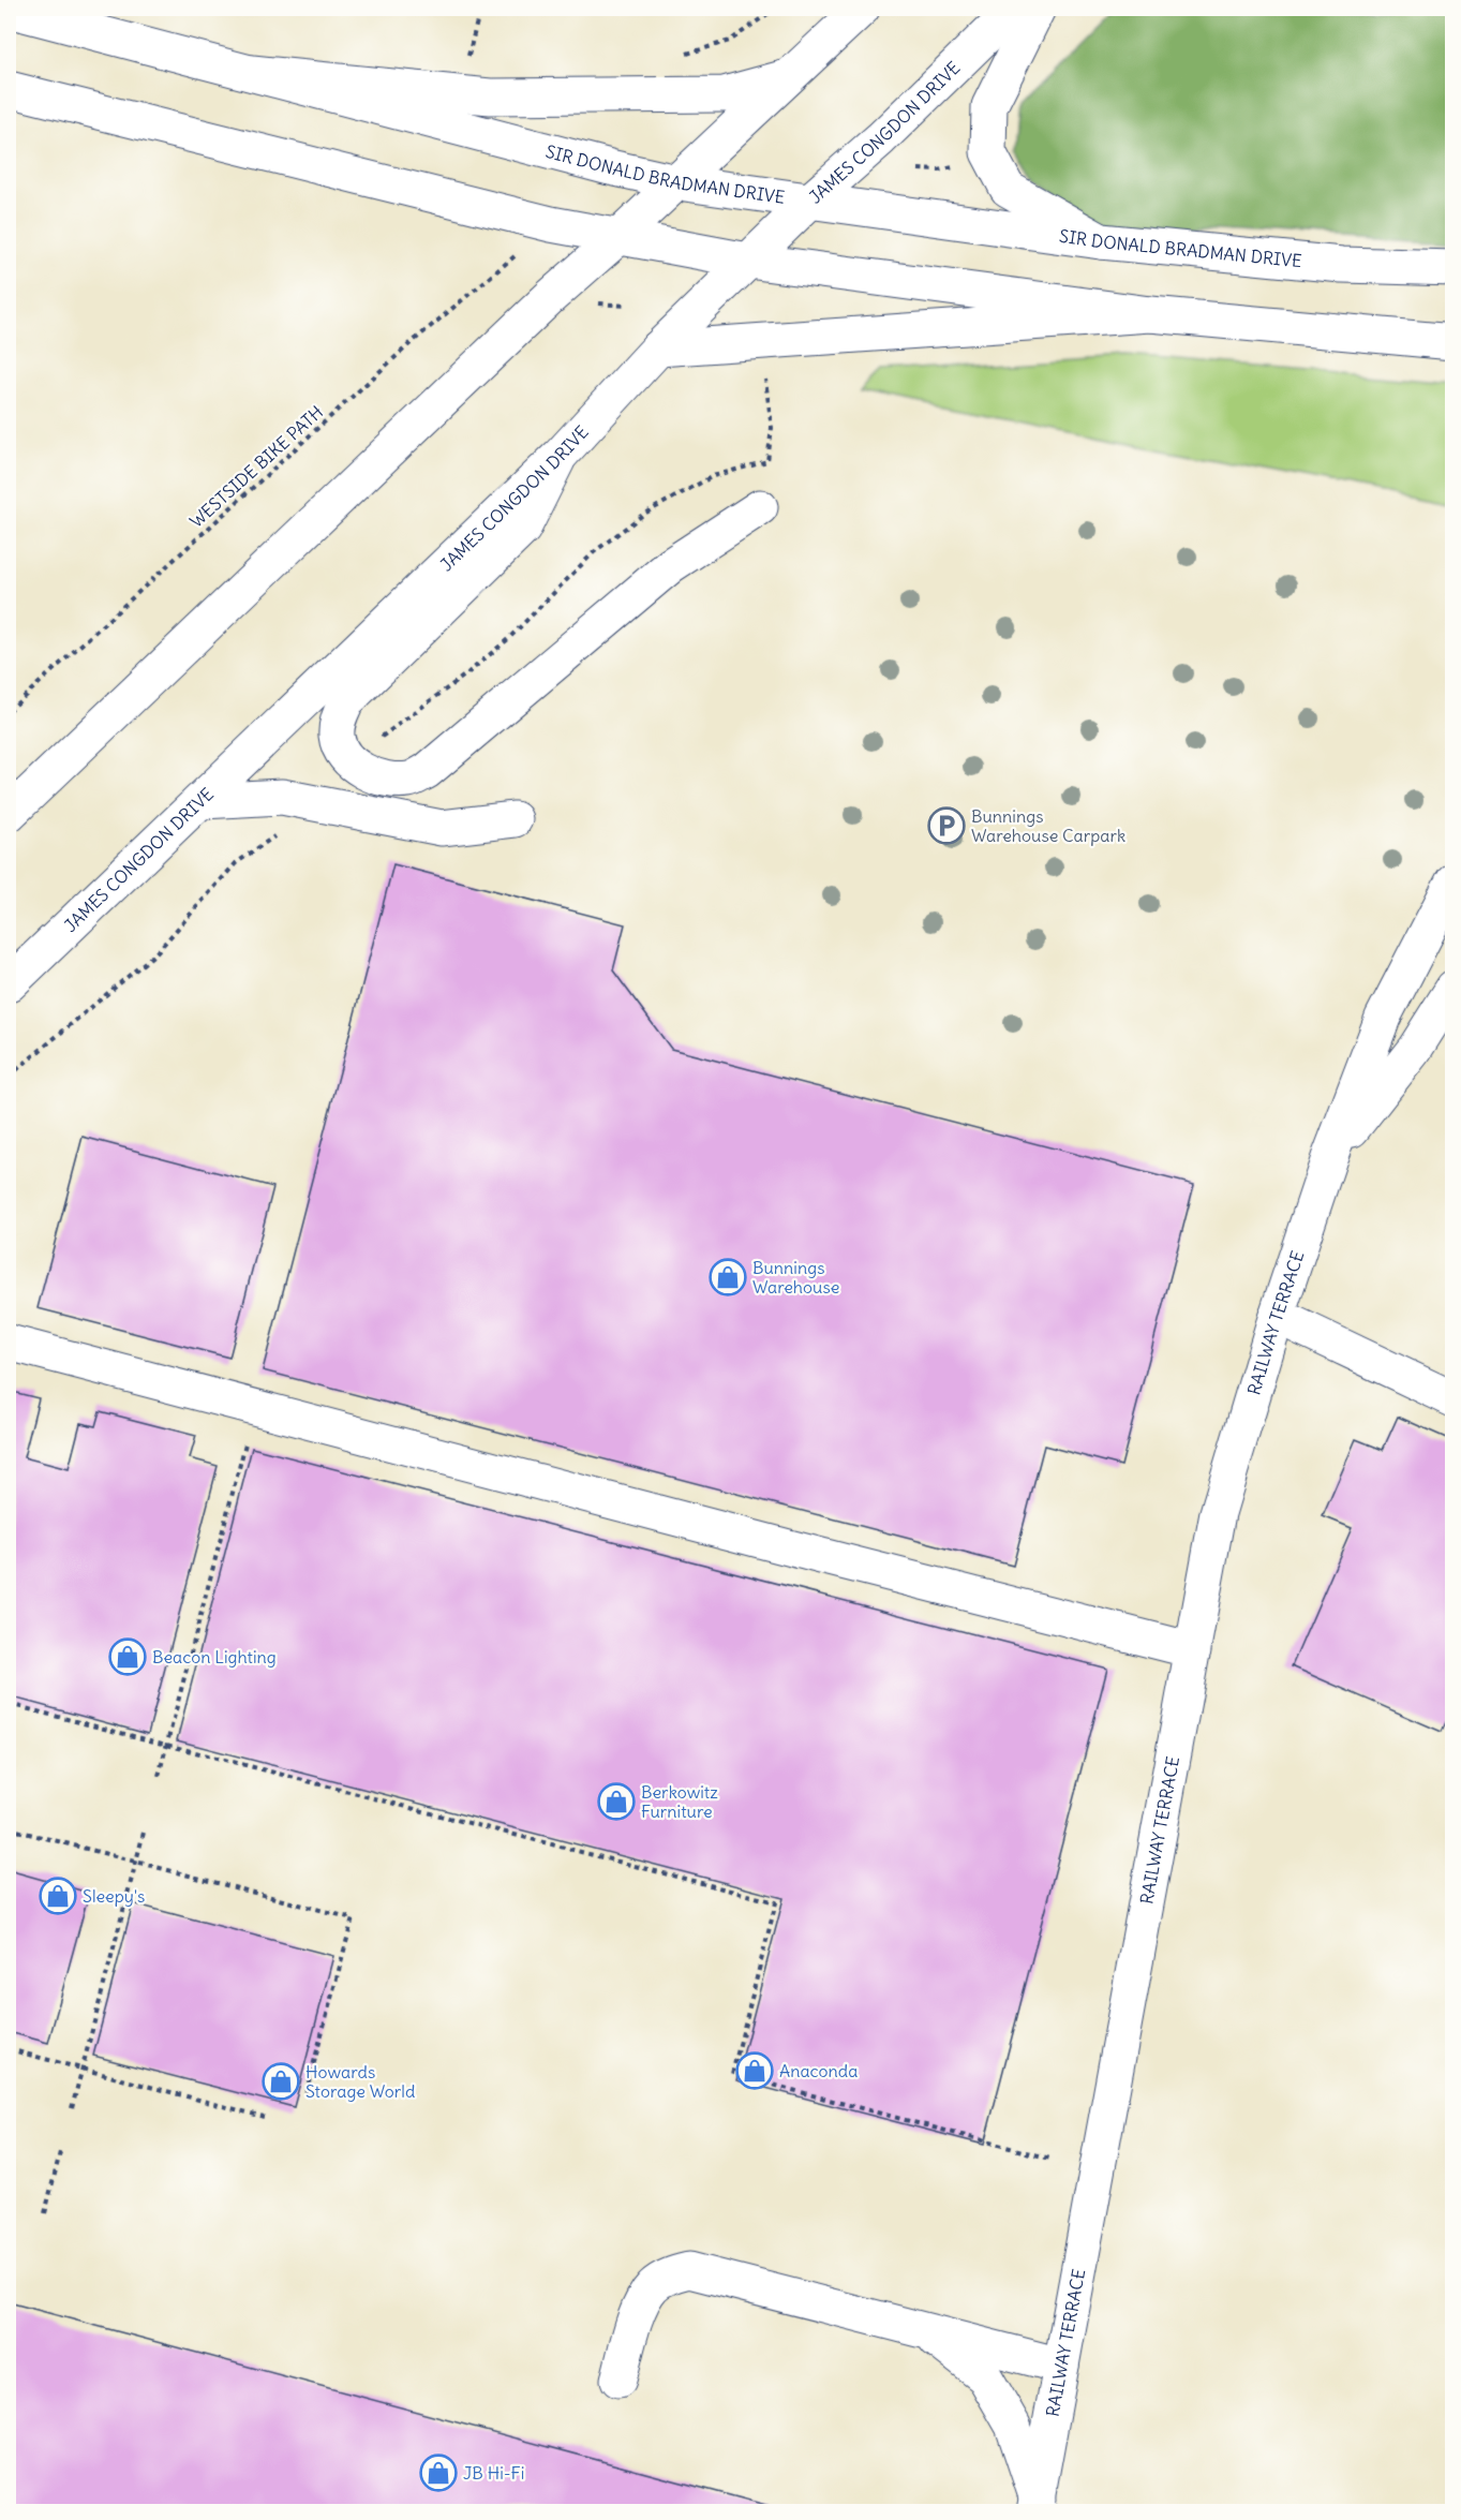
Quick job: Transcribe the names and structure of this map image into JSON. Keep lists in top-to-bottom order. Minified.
{"streets":{"main road":["JAMES CONGDON DRIVE","SIR DONALD BRADMAN DRIVE","RAILWAY TERRACE"],"path":["WESTSIDE BIKE PATH"]},"crossings":[["JAMES CONGDON DRIVE","SIR DONALD BRADMAN DRIVE"]],"places":{"parking":["Bunnings Warehouse Carpark"],"shop":["Bunnings Warehouse","Beacon Lighting","Berkowitz Furniture","Sleepy's","Anaconda","Howards Storage World","JB Hi-Fi"]}}
